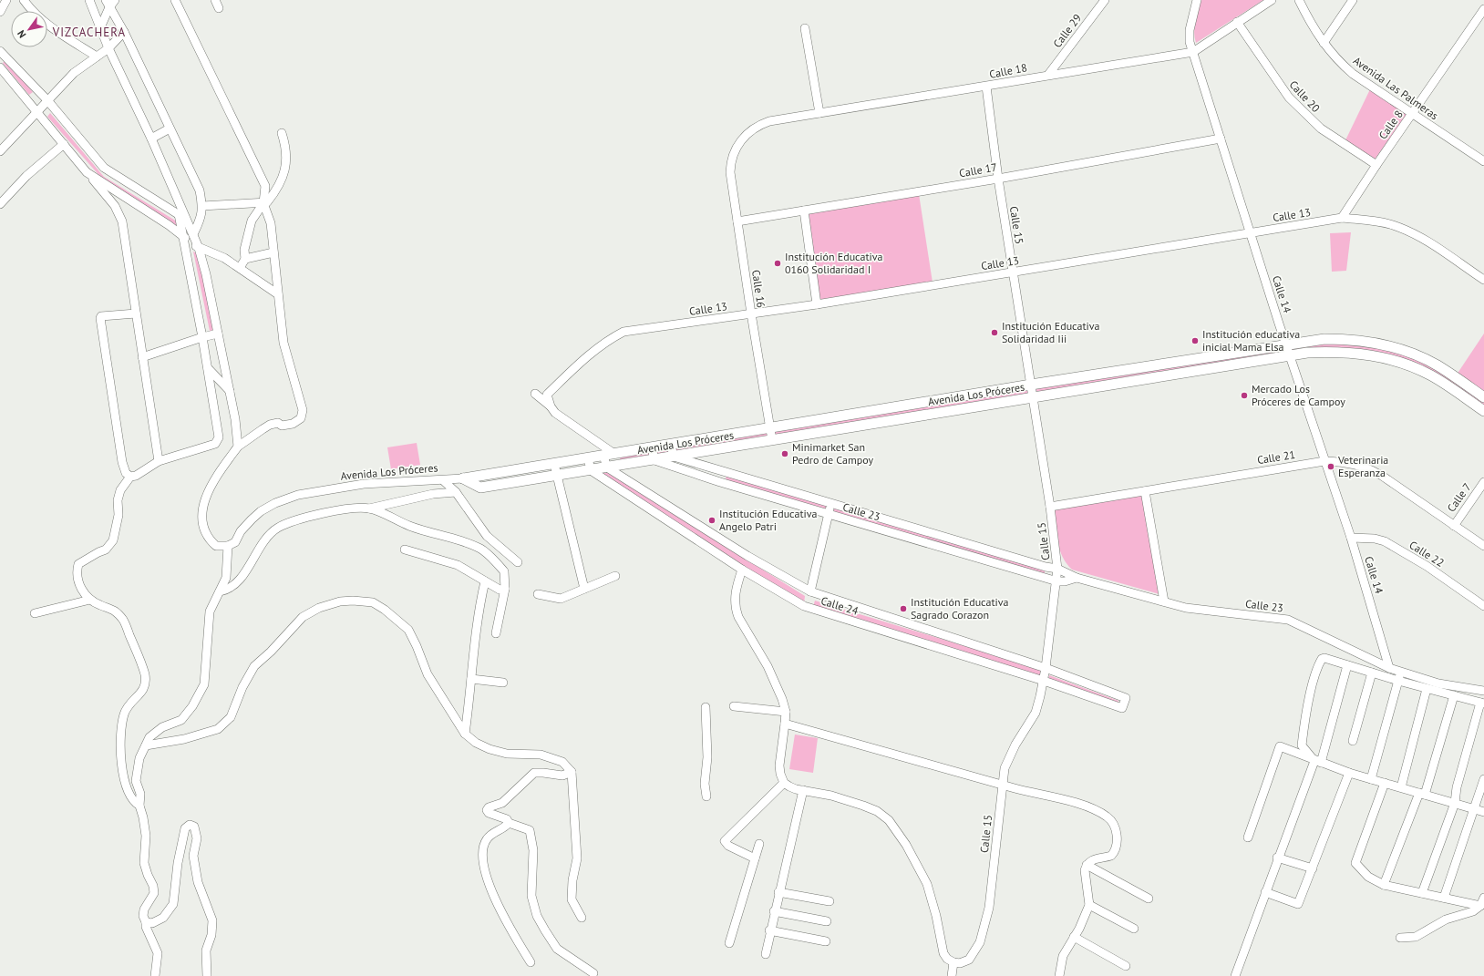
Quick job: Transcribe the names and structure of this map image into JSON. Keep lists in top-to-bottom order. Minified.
{"streets":{"main road":["Avenida Los Próceres"],"street":["Calle 29","Calle 18","Avenida Las Palmeras","Calle 20","Calle 8","Calle 17","Calle 13","Calle 15","Calle 16","Calle 14","Calle 21","Calle 7","Calle 23","Calle 22","Calle 24"]},"crossings":[["Calle 29","Calle 18"],["Calle 18","Calle 20"],["Calle 18","Calle 15"],["Calle 18","Calle 16"],["Calle 18","Calle 14"],["Avenida Las Palmeras","Calle 8"],["Calle 20","Calle 8"],["Calle 8","Calle 13"],["Calle 17","Calle 15"],["Calle 17","Calle 16"],["Calle 17","Calle 14"],["Calle 13","Calle 15"],["Calle 13","Calle 16"],["Calle 13","Calle 14"],["Calle 15","Avenida Los Próceres"],["Calle 15","Calle 21"],["Calle 15","Calle 23"],["Calle 15","Calle 24"],["Calle 16","Avenida Los Próceres"],["Calle 14","Avenida Los Próceres"],["Calle 14","Calle 21"],["Calle 14","Calle 23"],["Calle 14","Calle 22"],["Avenida Los Próceres","Calle 23"],["Avenida Los Próceres","Calle 24"],["Calle 21","Calle 7"]],"districts":["VIZCACHERA"],"places":["Institución Educativa 0160 Solidaridad I","Institución Educativa Solidaridad Iii","Institución educativa inicial Mama Elsa","Mercado Los Próceres de Campoy","Minimarket San Pedro de Campoy","Veterinaria Esperanza","Institución Educativa Angelo Patri","Institución Educativa Sagrado Corazon"],"north":"bottom left"}
